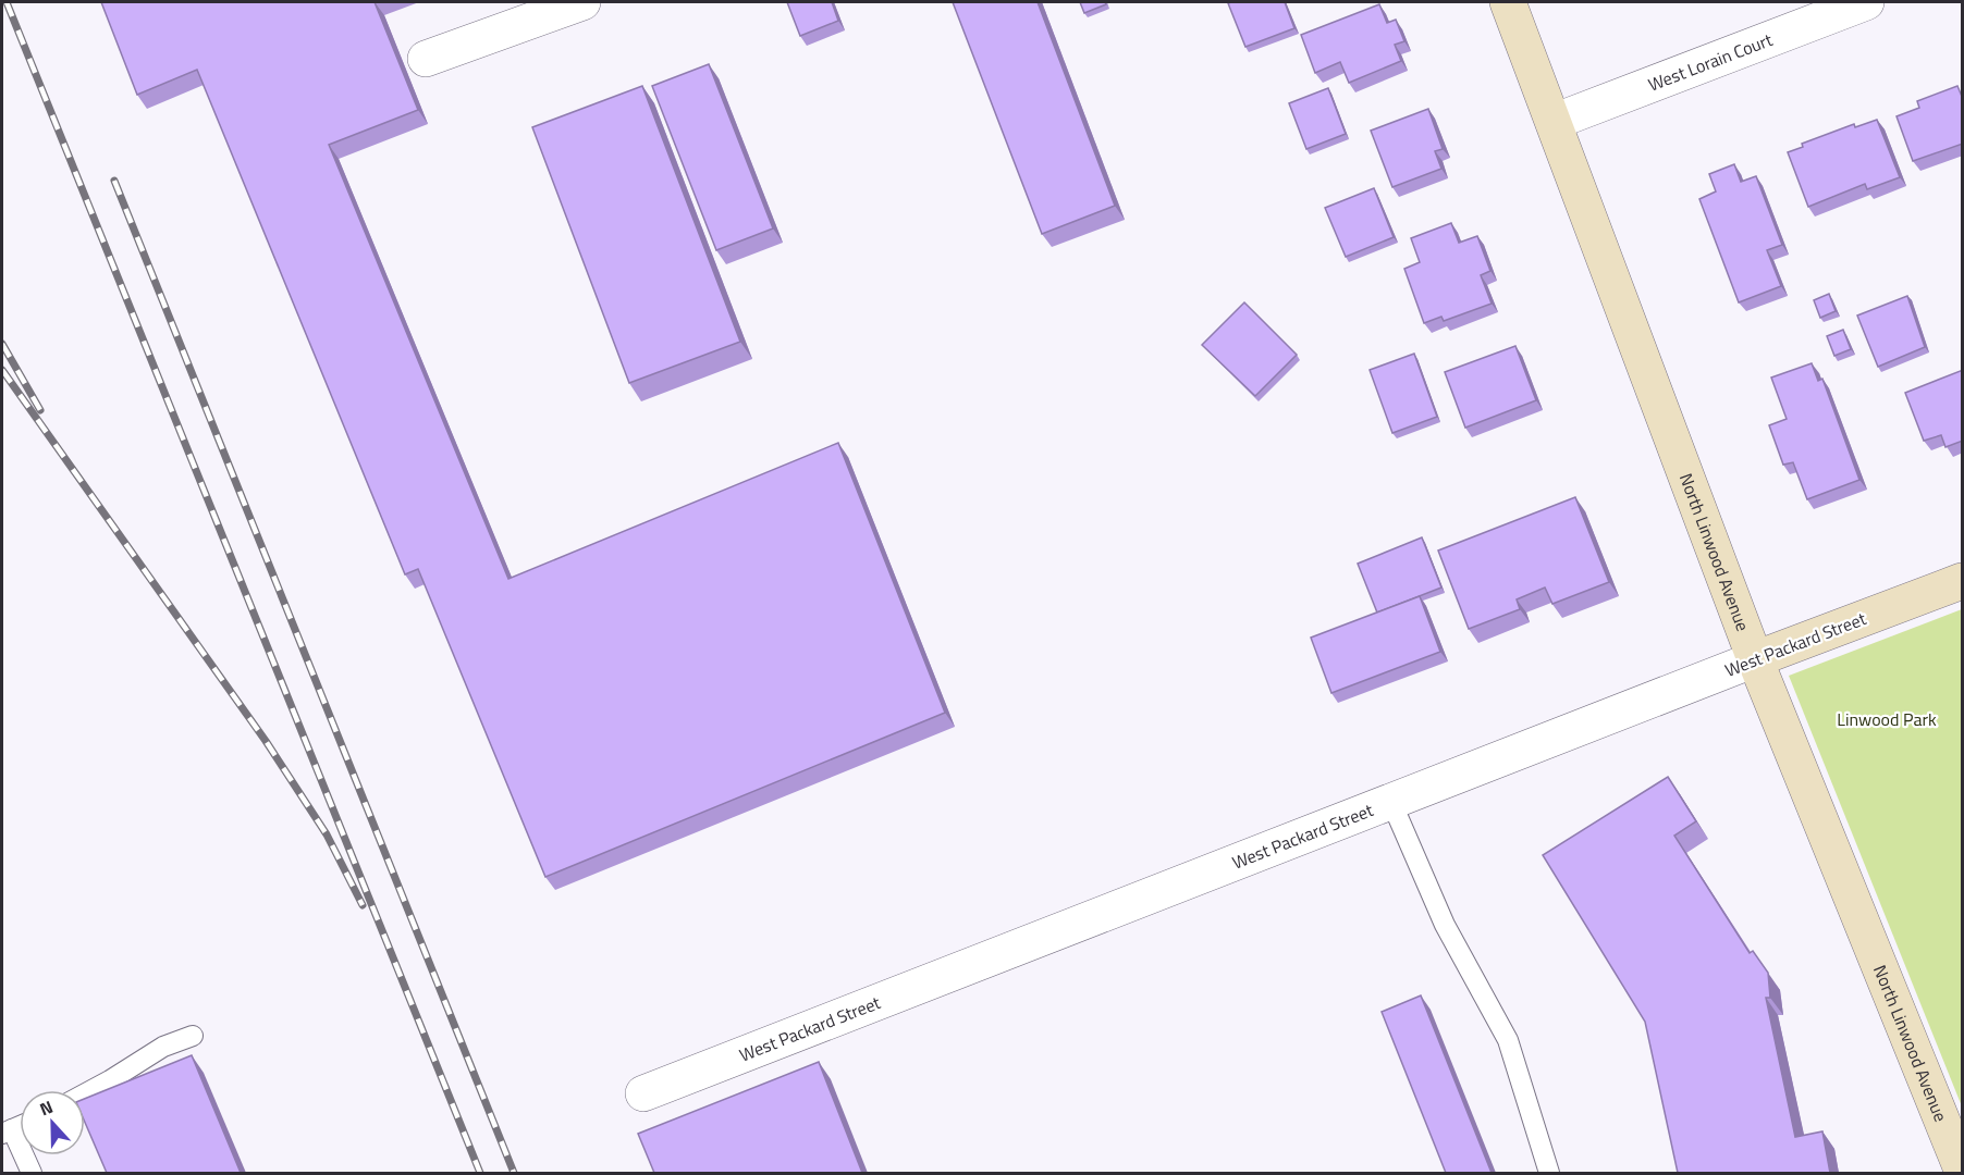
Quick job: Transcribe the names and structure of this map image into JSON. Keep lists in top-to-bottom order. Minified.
{"streets":{"street":["West Lorain Court","North Linwood Avenue","West Packard Street"]},"crossings":[["West Lorain Court","North Linwood Avenue"],["North Linwood Avenue","West Packard Street"]],"parks":["Linwood Park"],"north":"top"}
